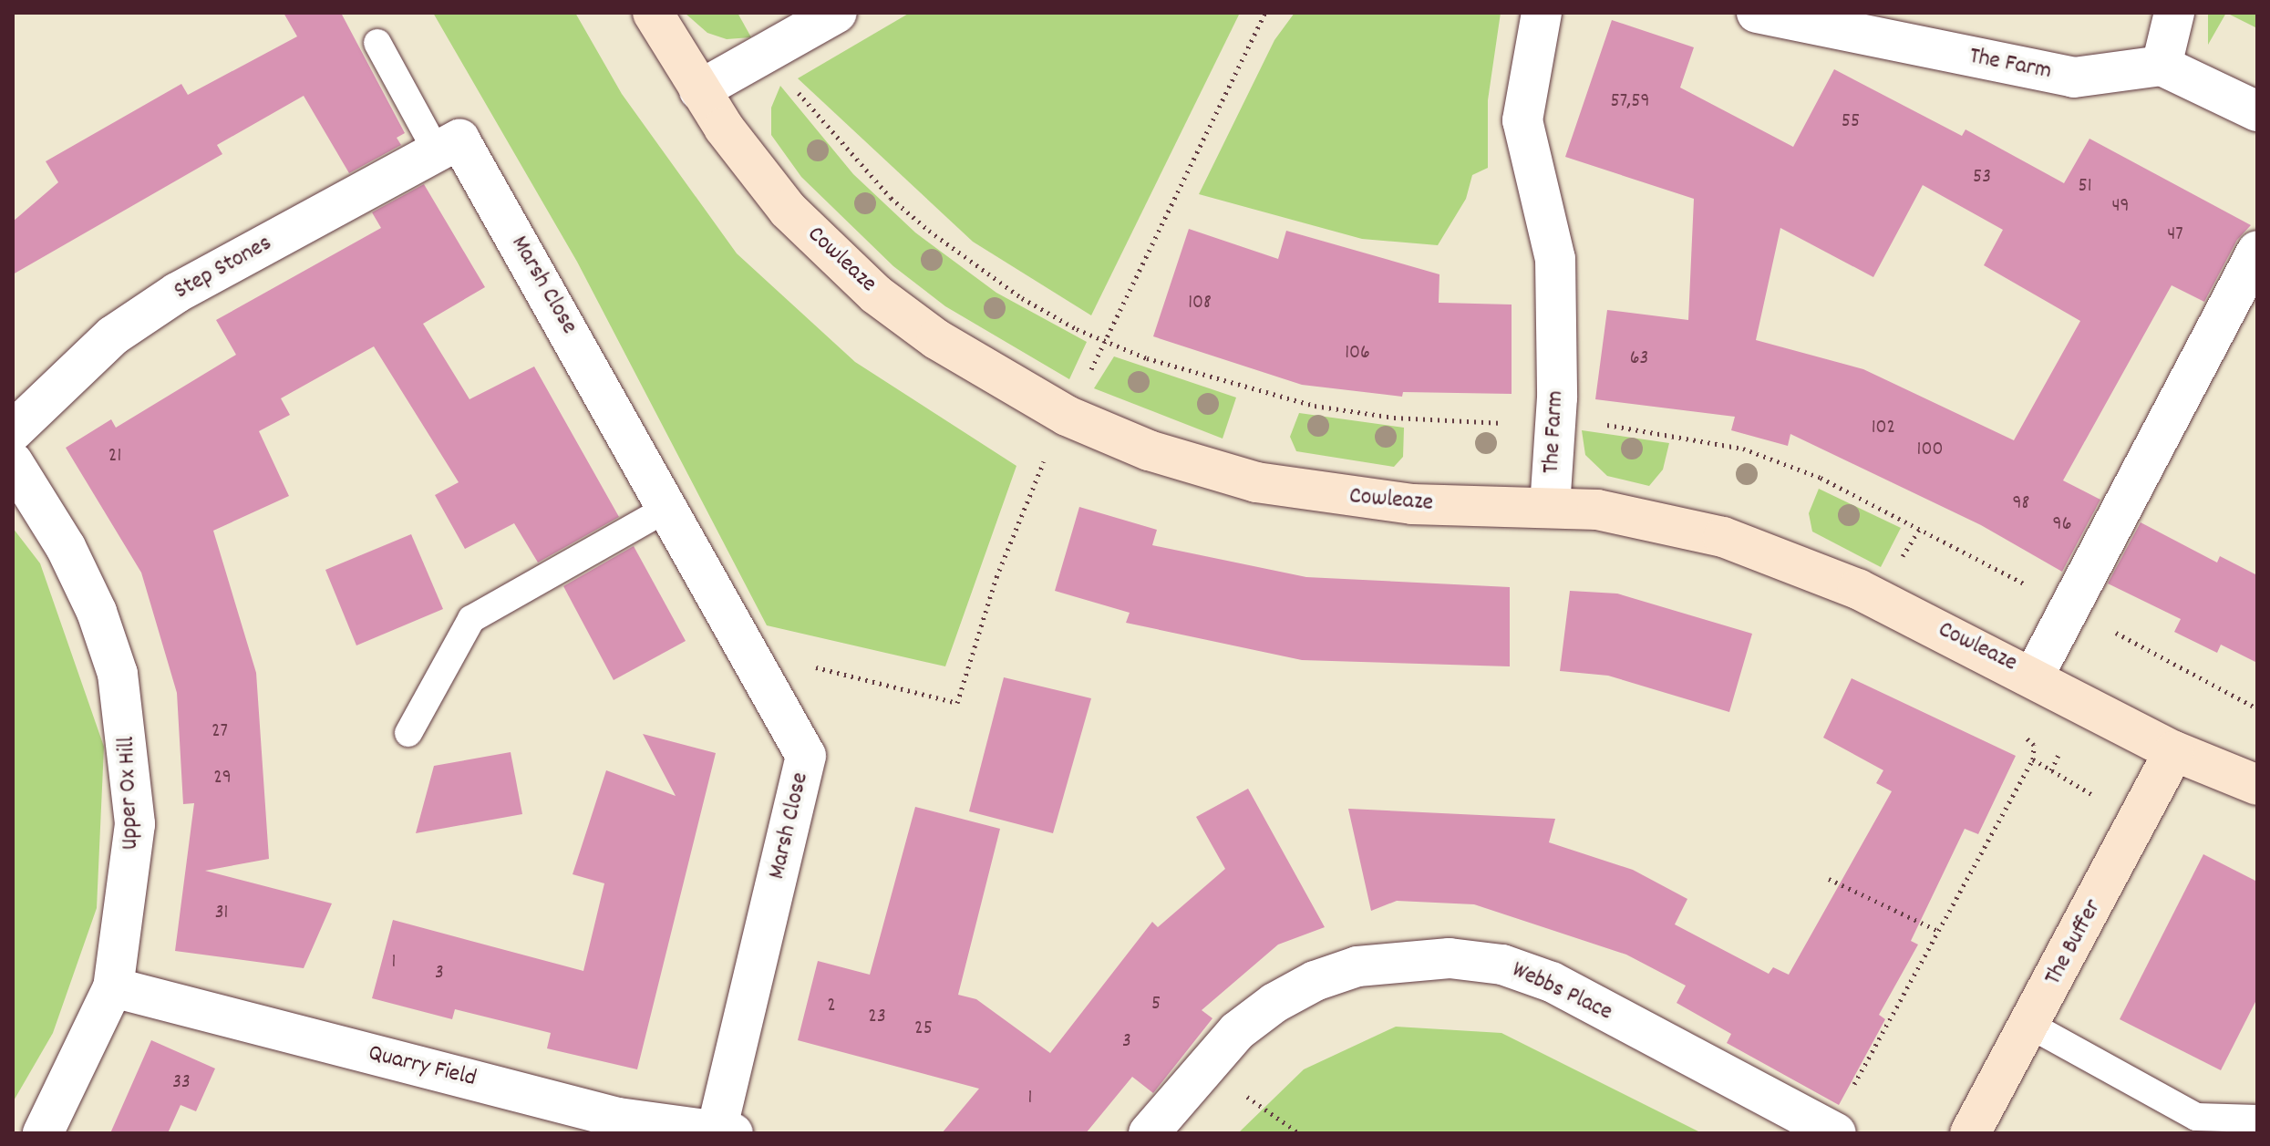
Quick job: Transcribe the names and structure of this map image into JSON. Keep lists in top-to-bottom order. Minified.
{"streets":{"main road":["Cowleaze","The Buffer"],"street":["The Farm","Step Stones","Marsh Close","Upper Ox Hill","Webbs Place","Quarry Field"]},"crossings":[["The Farm","Cowleaze"],["Cowleaze","The Buffer"],["Step Stones","Marsh Close"],["Marsh Close","Quarry Field"],["Upper Ox Hill","Quarry Field"]],"house_numbers":["57,59","55","53","51","49","47","108","106","63","102","100","21","98","96","27","29","31","1","3","5","2","23","25","3","33","1"]}
